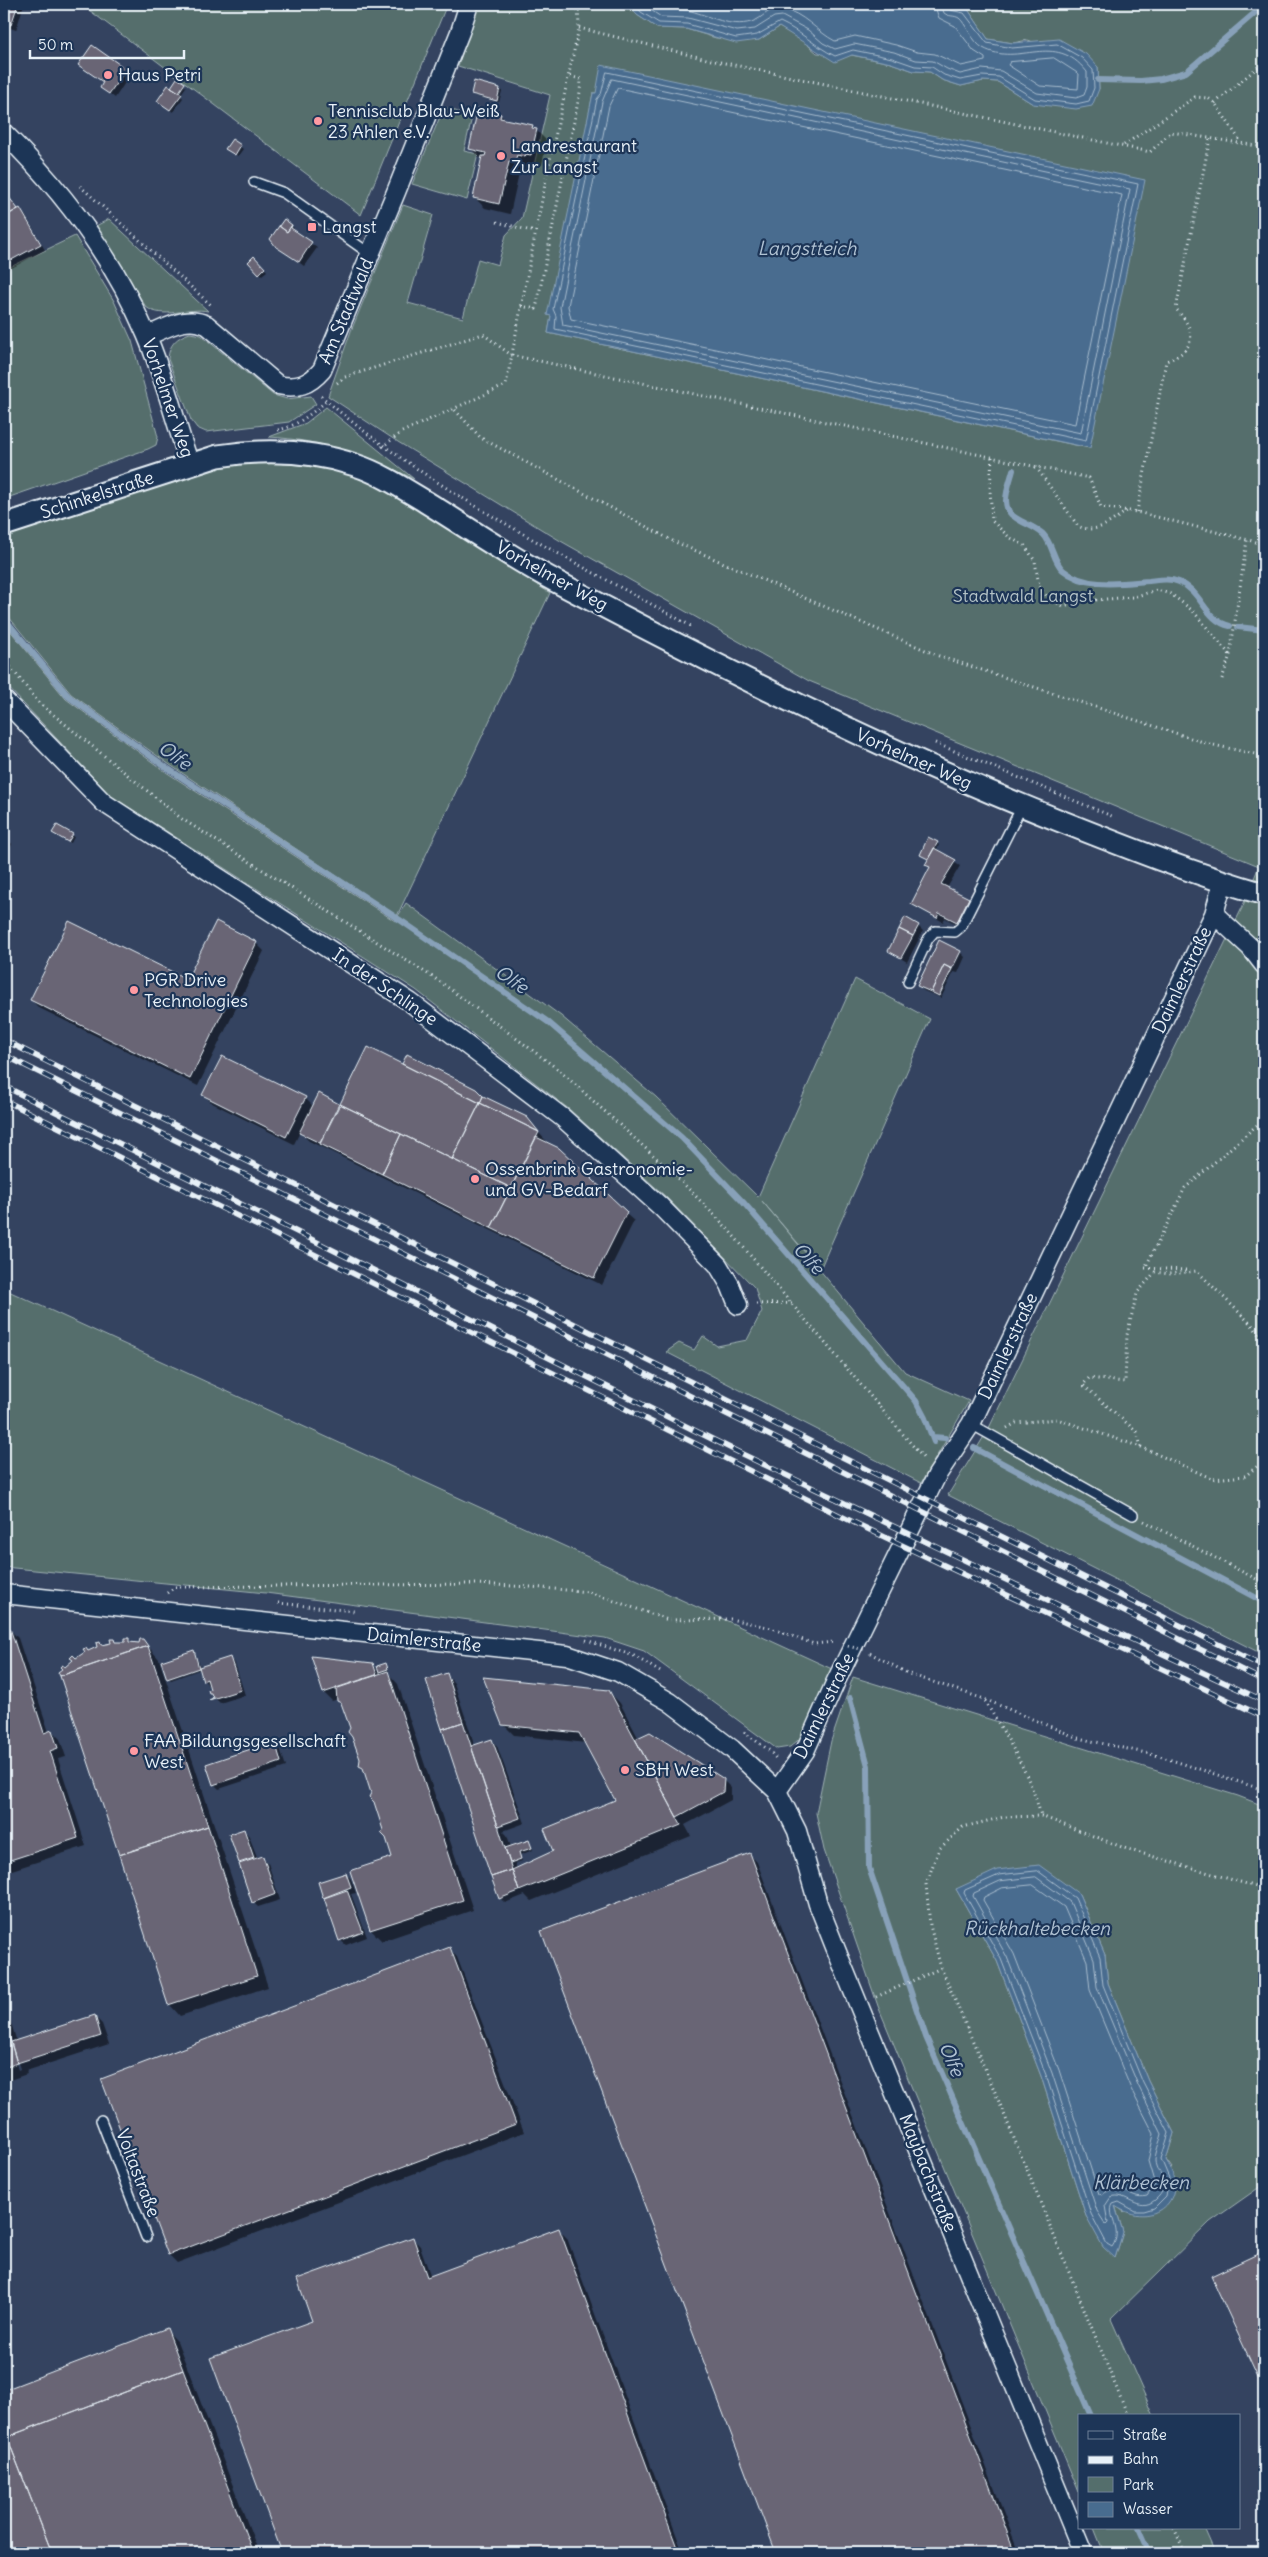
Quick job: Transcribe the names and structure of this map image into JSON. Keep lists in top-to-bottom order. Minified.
{"streets":{"street":["Am Stadtwald","Vorhelmer Weg","Schinkelstraße","Daimlerstraße","In der Schlinge","Maybachstraße"],"lane":["Voltastraße"]},"crossings":[["Am Stadtwald","Vorhelmer Weg"],["Vorhelmer Weg","Schinkelstraße"],["Vorhelmer Weg","Daimlerstraße"],["Daimlerstraße","Maybachstraße"]],"water":["Langstteich","Olfe","Rückhaltebecken","Klärbecken"],"parks":["Stadtwald Langst"],"places":{"other":["Haus Petri","Tennisclub Blau-Weiß 23 Ahlen e.V.","Landrestaurant Zur Langst","PGR Drive Technologies","Ossenbrink Gastronomie- und GV-Bedarf","FAA Bildungsgesellschaft West","SBH West"],"transit":["Langst"]},"legend":["Straße","Bahn","Park","Wasser"],"scale_bar":"50 m"}
